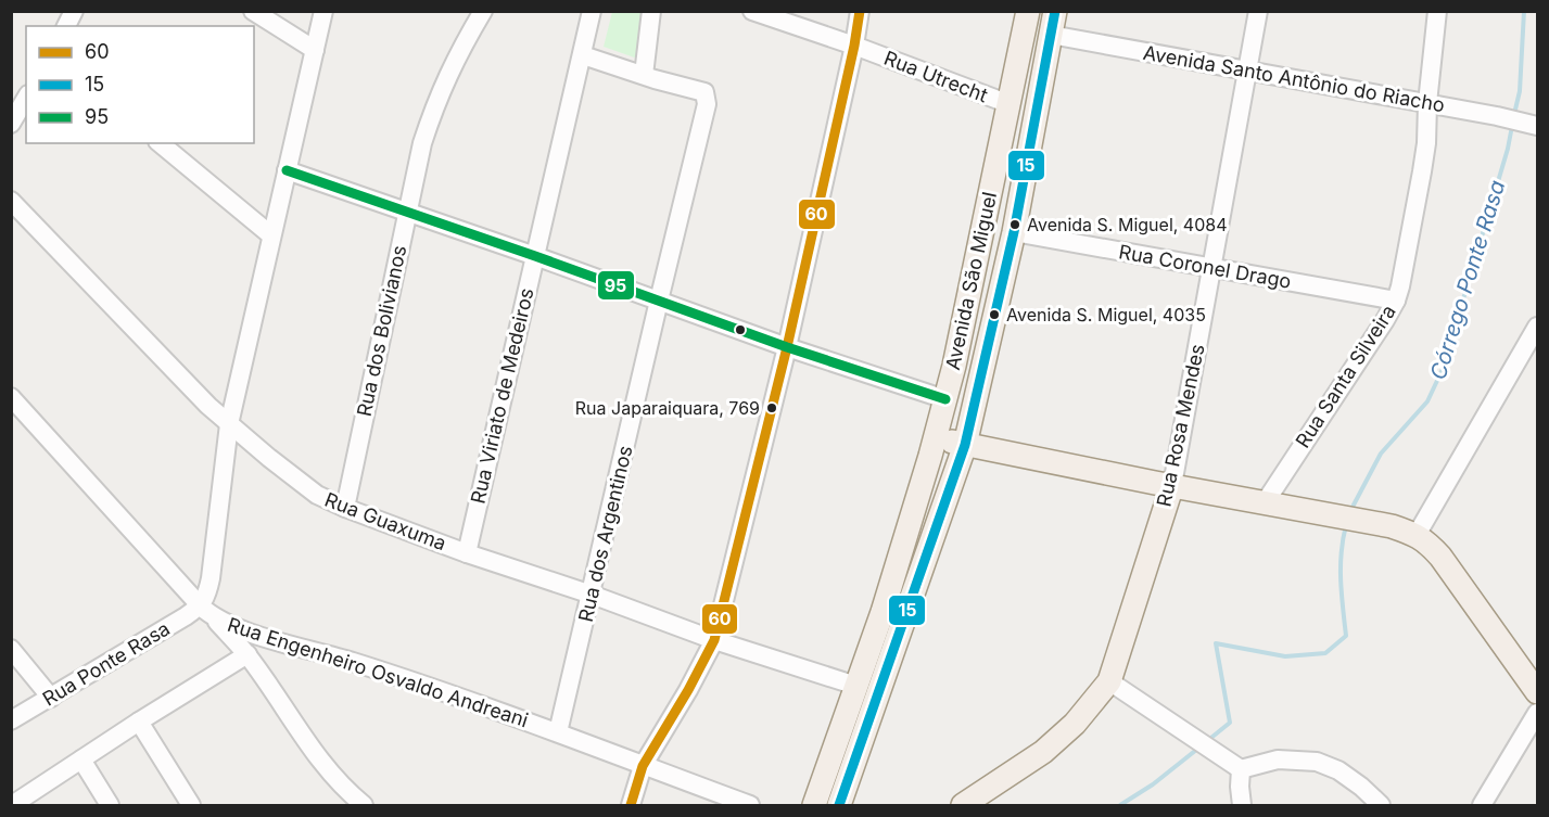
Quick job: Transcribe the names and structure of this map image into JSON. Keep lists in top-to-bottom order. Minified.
{"streets":{"main road":["Avenida São Miguel","Rua Rosa Mendes"],"street":["Rua Utrecht","Avenida Santo Antônio do Riacho","Rua Coronel Drago","Rua dos Bolivianos","Rua Santa Silveira","Rua Viriato de Medeiros","Rua Guaxuma","Rua dos Argentinos","Rua Ponte Rasa","Rua Engenheiro Osvaldo Andreani"]},"crossings":[["Rua Utrecht","Avenida São Miguel"],["Avenida Santo Antônio do Riacho","Avenida São Miguel"],["Avenida Santo Antônio do Riacho","Rua Santa Silveira"],["Avenida Santo Antônio do Riacho","Rua Rosa Mendes"],["Rua Coronel Drago","Avenida São Miguel"],["Rua Coronel Drago","Rua Santa Silveira"],["Rua Coronel Drago","Rua Rosa Mendes"],["Avenida São Miguel","Rua Guaxuma"],["Rua dos Bolivianos","Rua Guaxuma"],["Rua Viriato de Medeiros","Rua Guaxuma"],["Rua Guaxuma","Rua dos Argentinos"],["Rua dos Argentinos","Rua Engenheiro Osvaldo Andreani"],["Rua Ponte Rasa","Rua Engenheiro Osvaldo Andreani"]],"water":["Córrego Ponte Rasa"],"places":["Avenida S. Miguel, 4084","Avenida S. Miguel, 4035","Rua Japaraiquara, 769"],"lines":["transit line 60","transit line 15","transit line 95"],"legend":["60","15","95"]}
